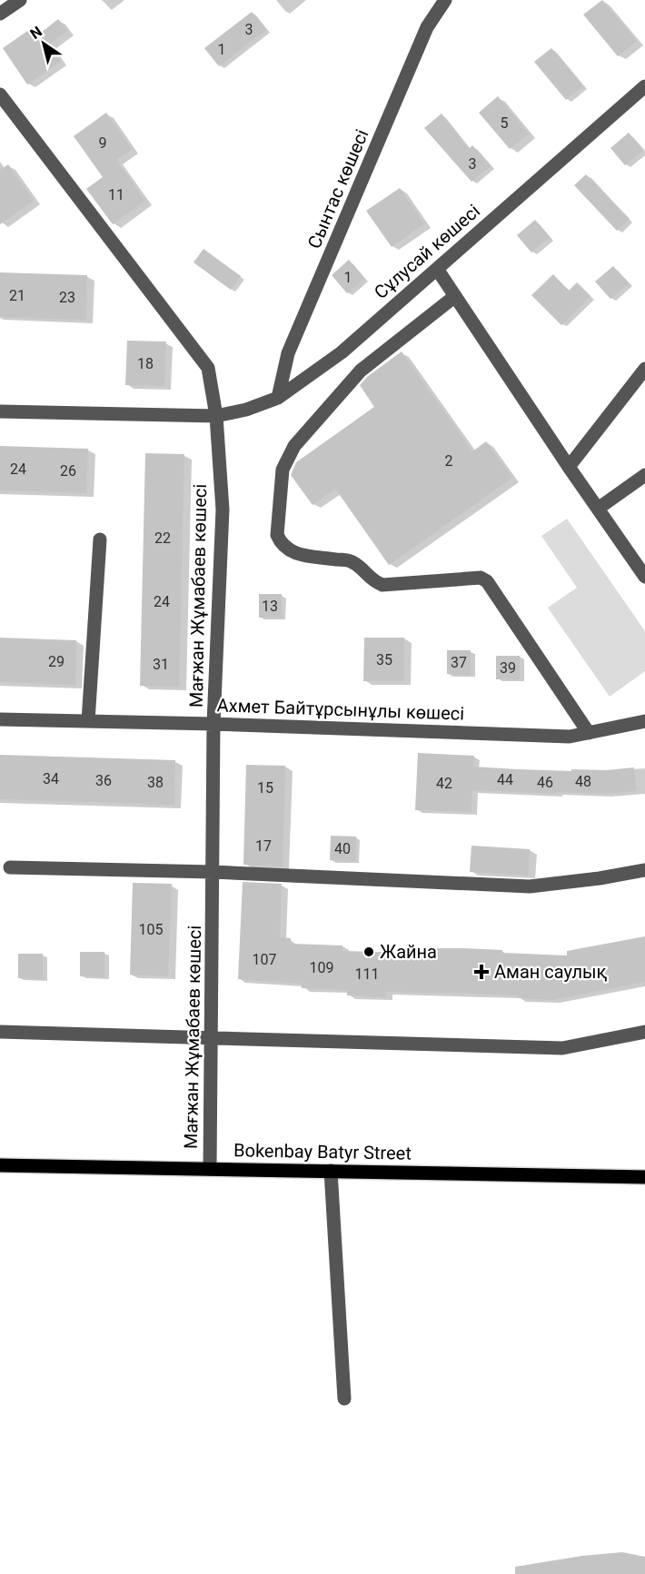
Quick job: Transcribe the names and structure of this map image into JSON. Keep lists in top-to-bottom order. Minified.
{"streets":{"main road":["Bokenbay Batyr Street"],"street":["Сынтас көшесі","Сұлусай көшесі","Мағжан Жұмабаев көшесі","Ахмет Байтұрсынұлы көшесі"]},"crossings":[["Сынтас көшесі","Сұлусай көшесі"],["Сұлусай көшесі","Мағжан Жұмабаев көшесі"],["Мағжан Жұмабаев көшесі","Ахмет Байтұрсынұлы көшесі"],["Мағжан Жұмабаев көшесі","Bokenbay Batyr Street"]],"places":{"other":["Жайна"],"health":["Аман саулық"]},"house_numbers":["3","1","5","9","3","11","1","21","23","18","2","24","26","22","24","13","35","29","37","31","39","34","44","36","48","38","46","42","15","17","40","105","107","109","111"],"north":"top left"}
